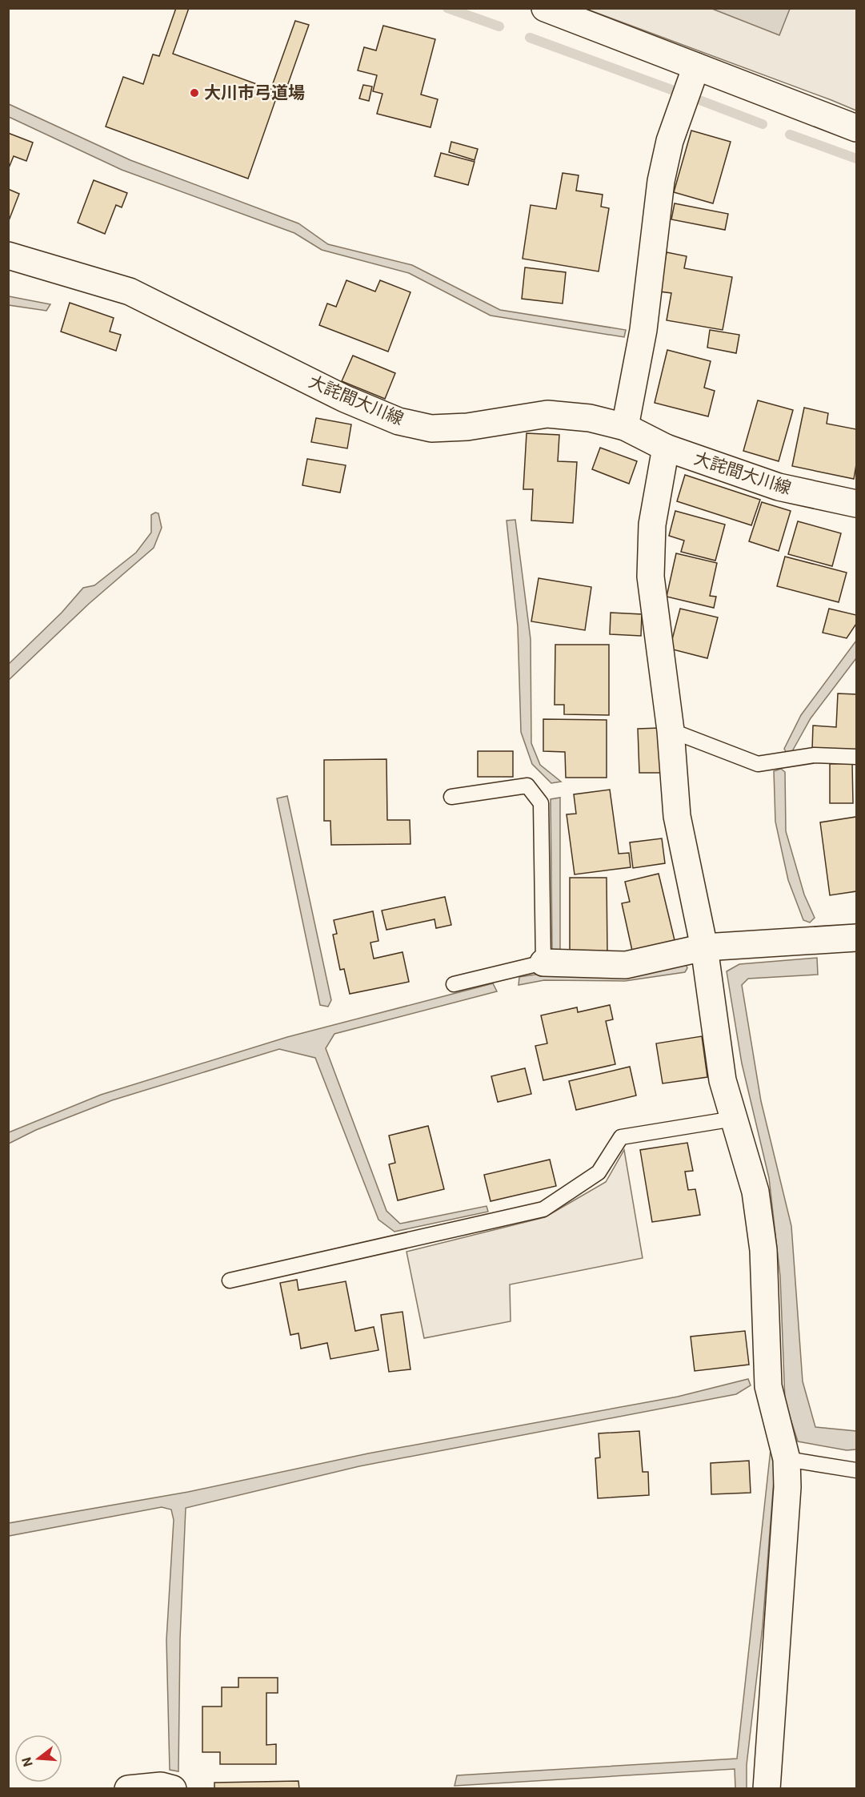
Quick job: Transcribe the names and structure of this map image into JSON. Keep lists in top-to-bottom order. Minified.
{"streets":{"street":["大詫間大川線"]},"places":["大川市弓道場"],"north":"left"}
